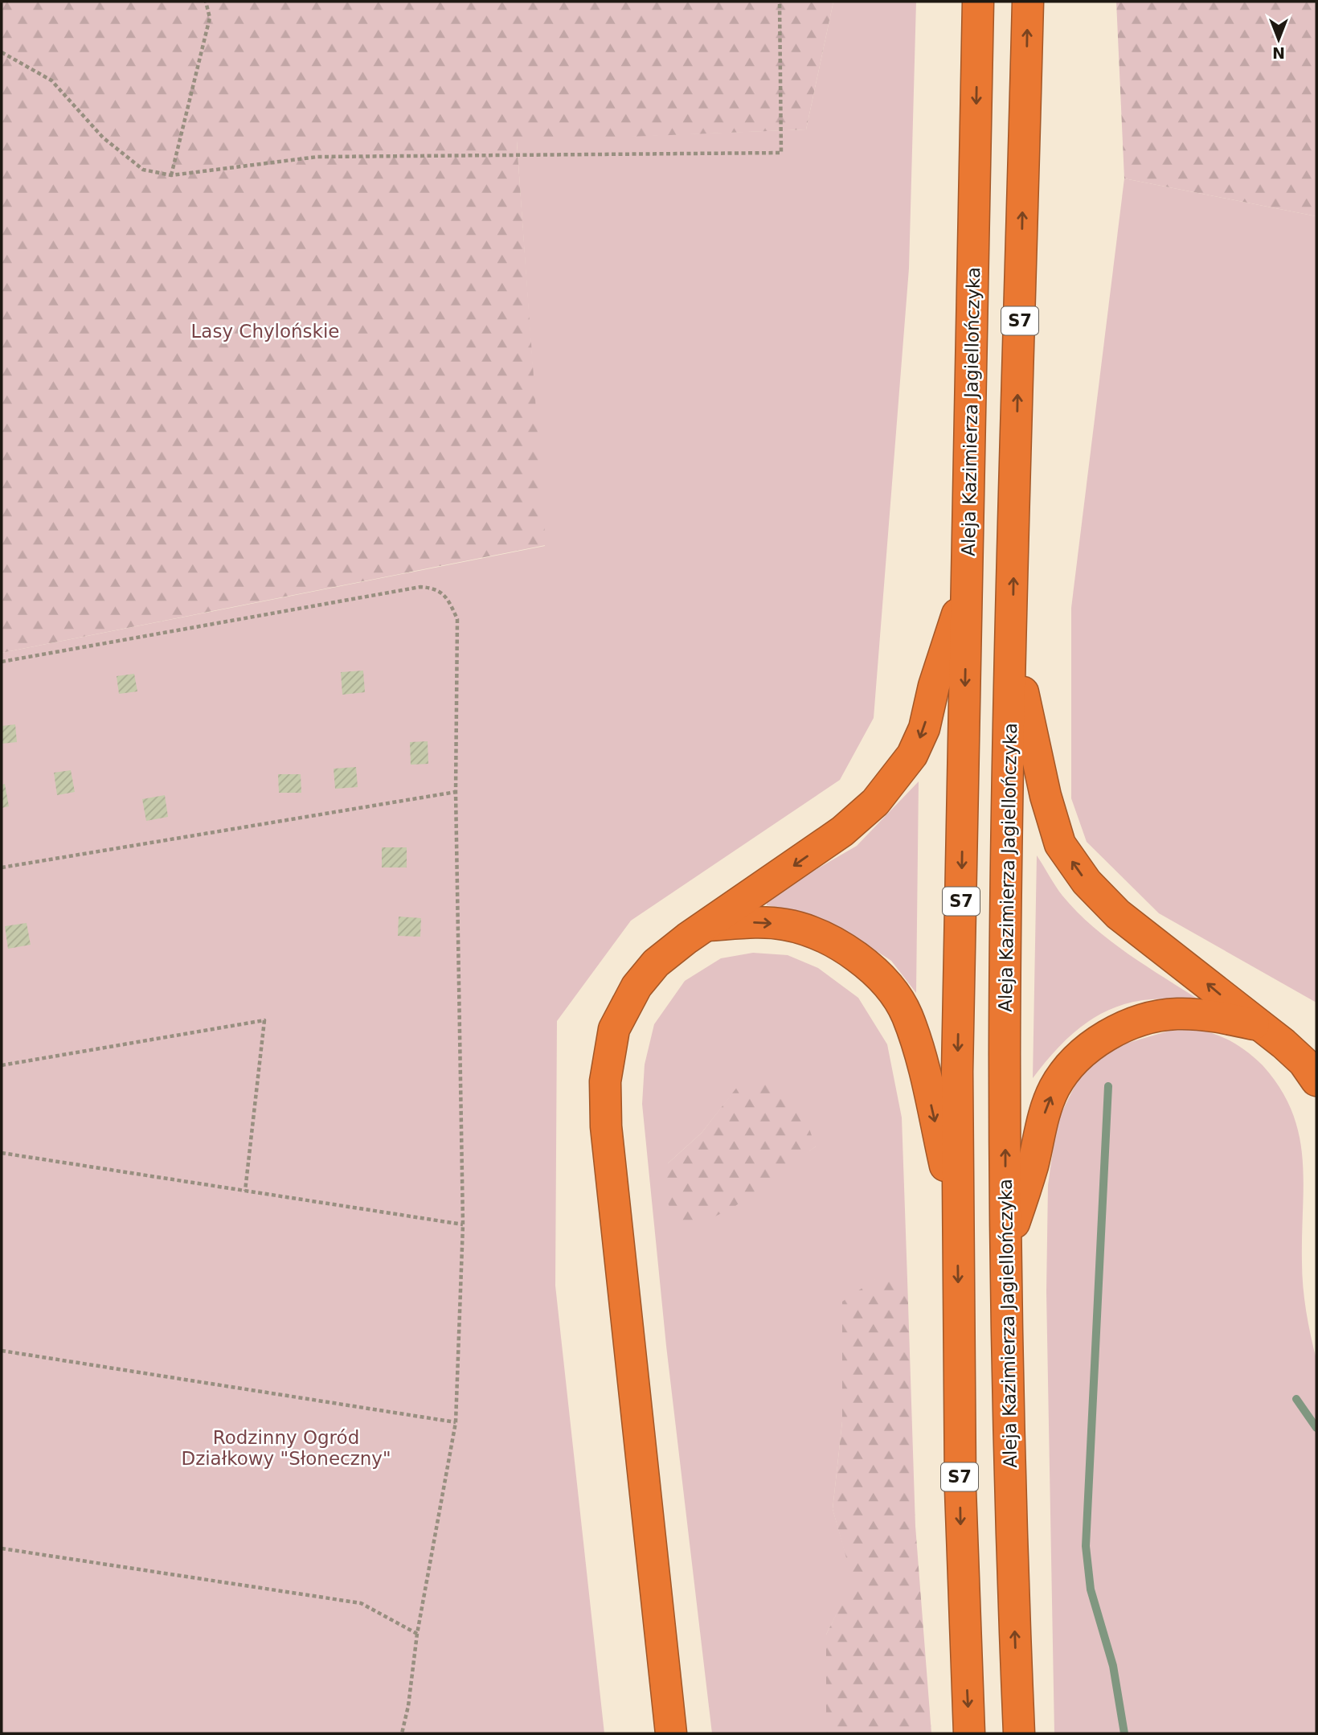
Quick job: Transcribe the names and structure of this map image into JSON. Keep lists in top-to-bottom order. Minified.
{"streets":{"highway":["S7","Aleja Kazimierza Jagiellończyka"]},"parks":["Lasy Chylońskie","Rodzinny Ogród Działkowy \"Słoneczny\""],"north":"bottom"}
